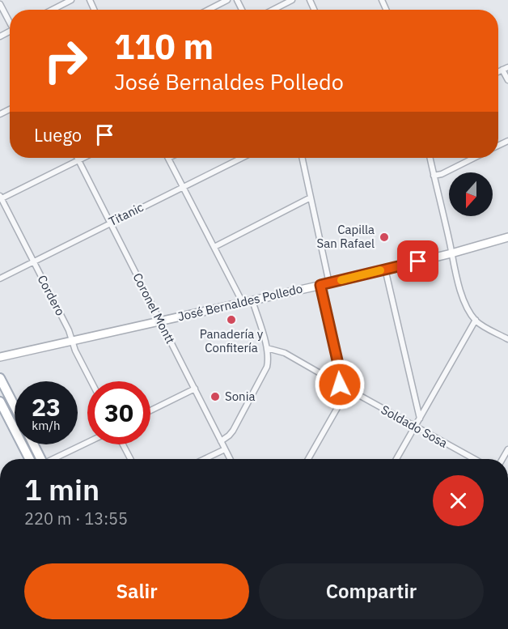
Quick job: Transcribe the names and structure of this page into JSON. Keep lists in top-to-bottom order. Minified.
{"streets":{"main road":["José Bernaldes Polledo"],"street":["Titanic","Cordero","Coronel Montt","Soldado Sosa"]},"crossings":[["Titanic","Cordero"],["Titanic","Coronel Montt"],["Cordero","José Bernaldes Polledo"],["José Bernaldes Polledo","Coronel Montt"]],"places":["Capilla San Rafael","Panadería y Confitería","Sonia"],"north":"bottom","page":{"turn":["110 m","José Bernaldes Polledo"],"then":"Luego","speed":"23 km/h","limit":"30","heading":["1 min","220 m · 13:55"],"buttons":["Salir","Compartir"]}}
